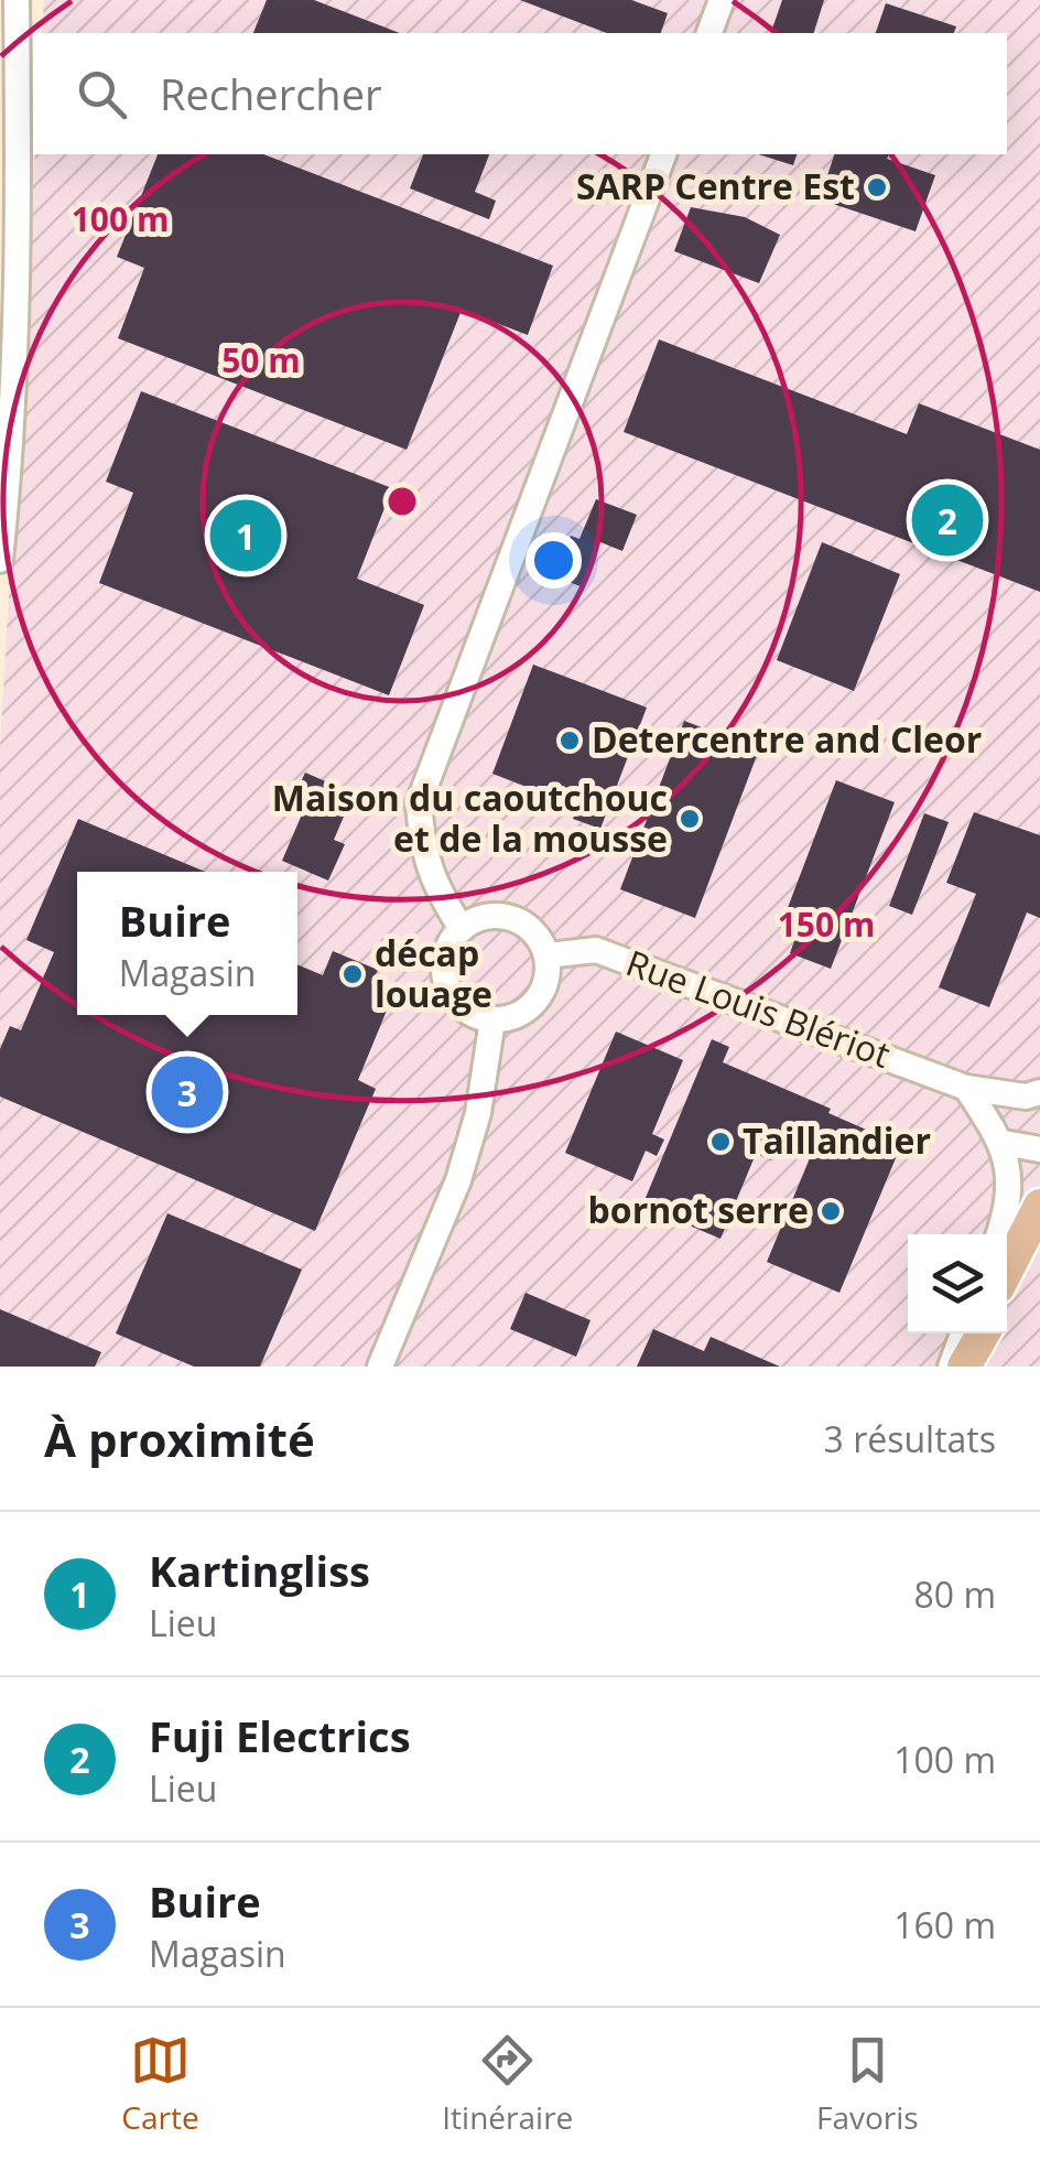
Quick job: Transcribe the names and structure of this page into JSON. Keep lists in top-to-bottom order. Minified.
{"streets":{"street":["Rue Louis Blériot"]},"places":["SARP Centre Est","Detercentre and Cleor","Maison du caoutchouc et de la mousse","décap louage","Taillandier","bornot serre"],"page":{"search":"Rechercher","pins":["2","1","3"],"popup":["Buire","Magasin"],"heading":["À proximité","3 résultats"],"list":[{"mark":"1","name":"Kartingliss","note":"Lieu","value":"80 m"},{"mark":"2","name":"Fuji Electrics","note":"Lieu","value":"100 m"},{"mark":"3","name":"Buire","note":"Magasin","value":"160 m"}],"nav":["Carte","Itinéraire","Favoris"]},"rings":["100 m","50 m","150 m"]}
